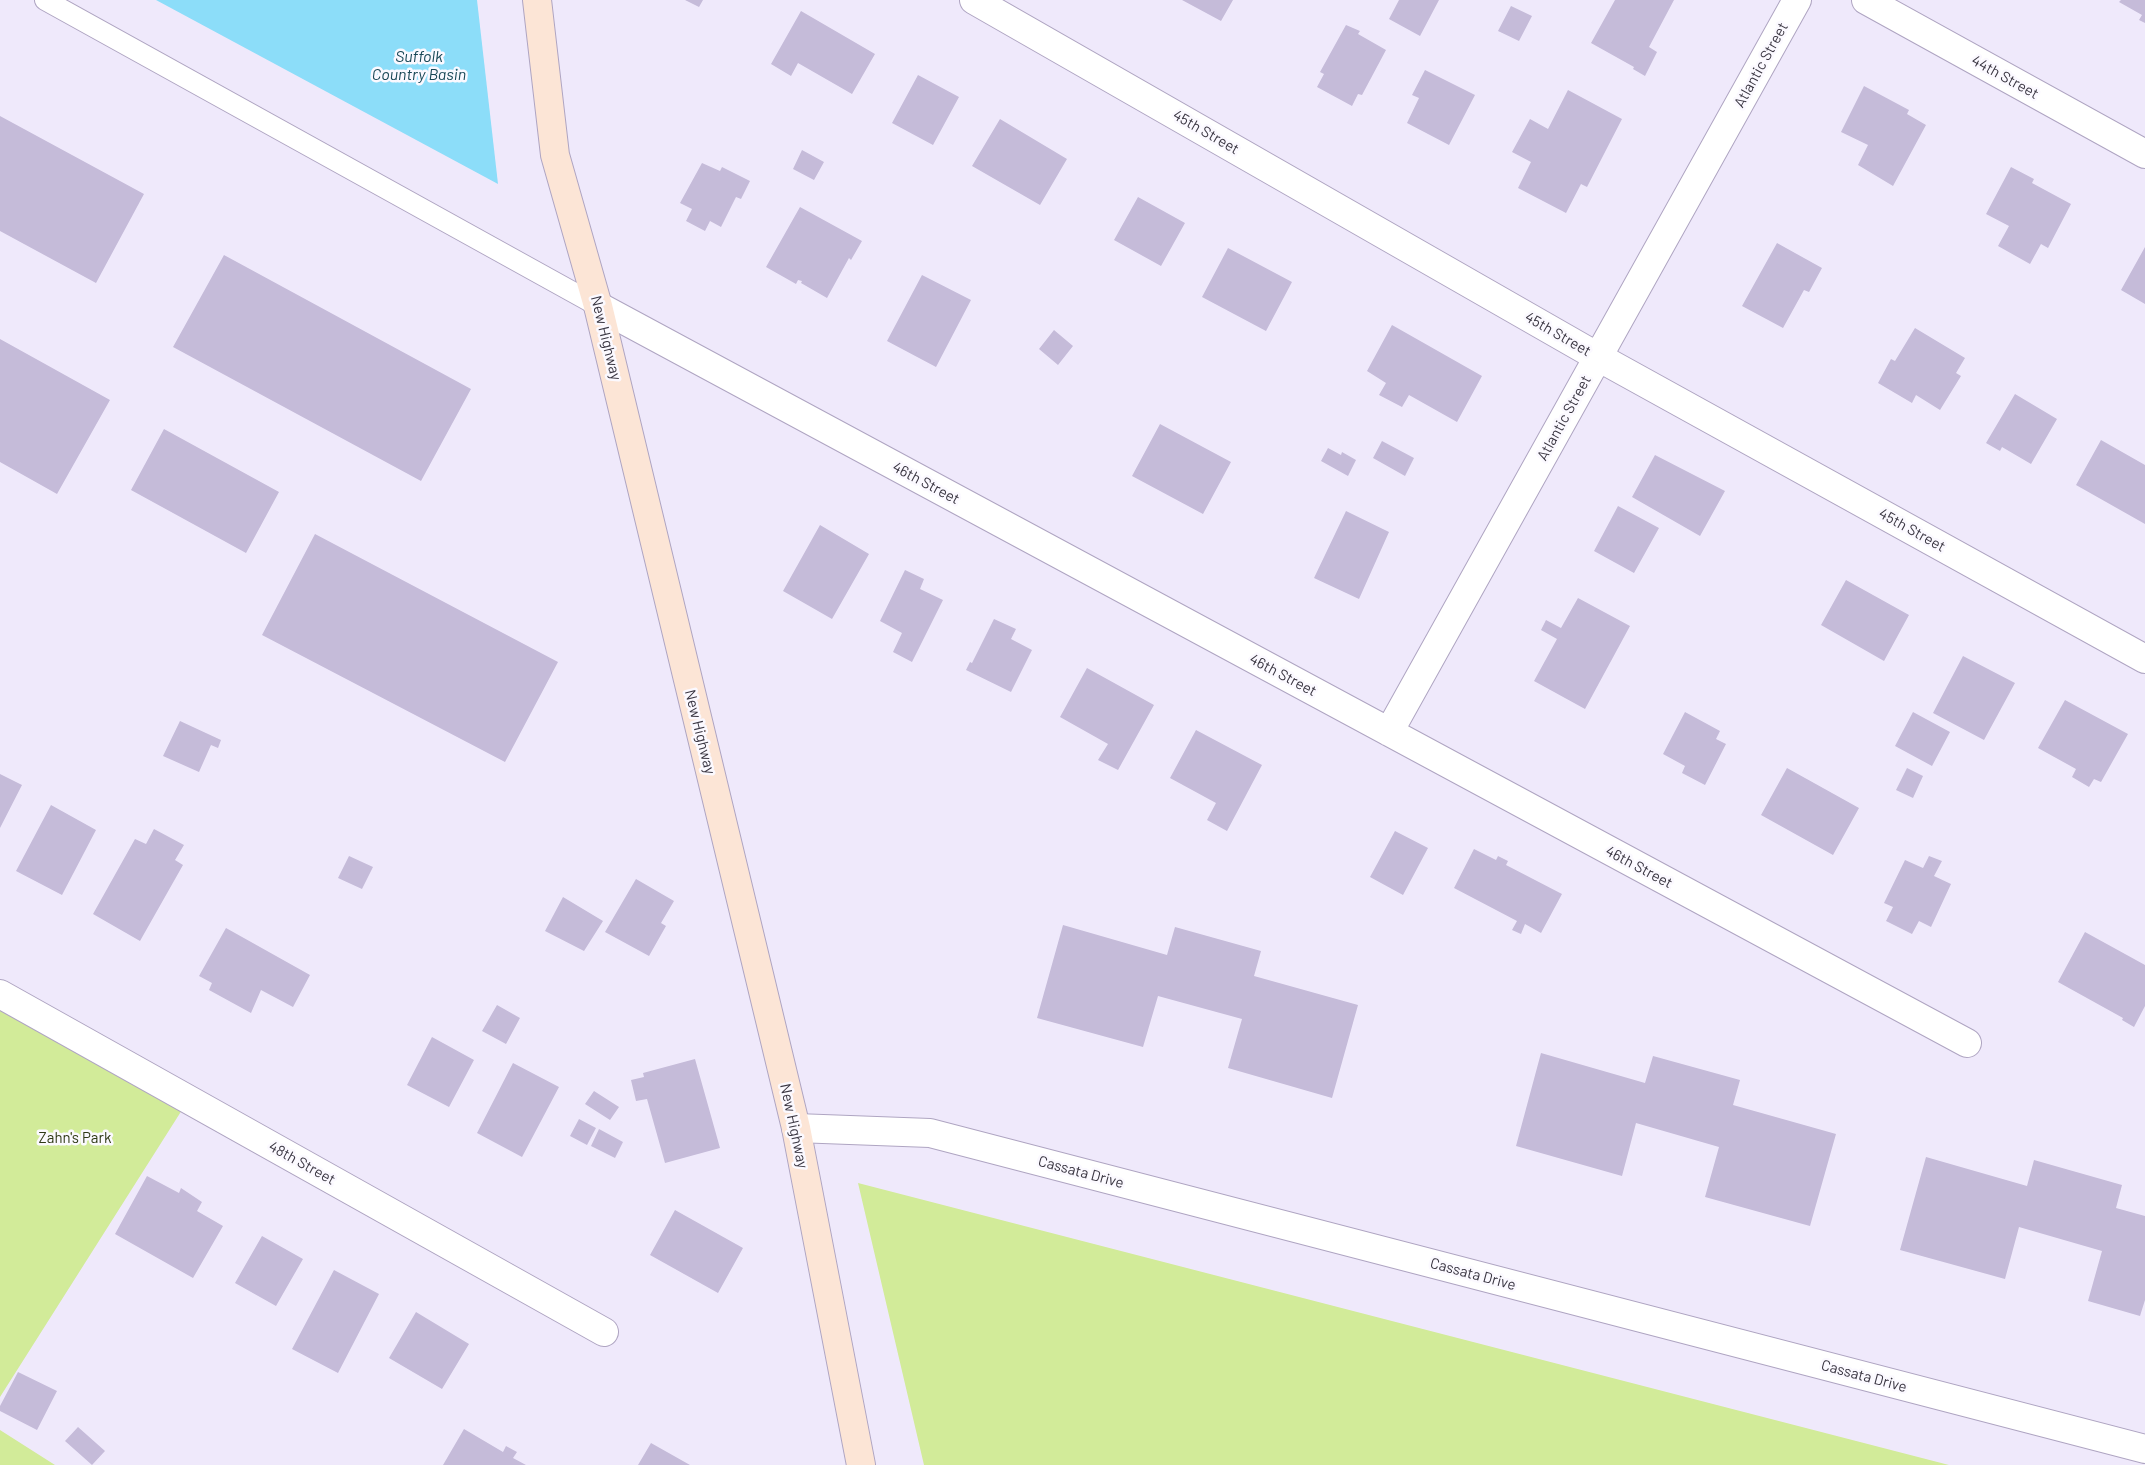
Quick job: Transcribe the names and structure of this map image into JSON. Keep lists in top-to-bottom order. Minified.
{"streets":{"main road":["New Highway"],"street":["Atlantic Street","44th Street","45th Street","46th Street","48th Street","Cassata Drive"]},"crossings":[["Atlantic Street","45th Street"],["Atlantic Street","46th Street"],["New Highway","46th Street"],["New Highway","Cassata Drive"]],"water":["Suffolk Country Basin"],"parks":["Zahn's Park"]}
